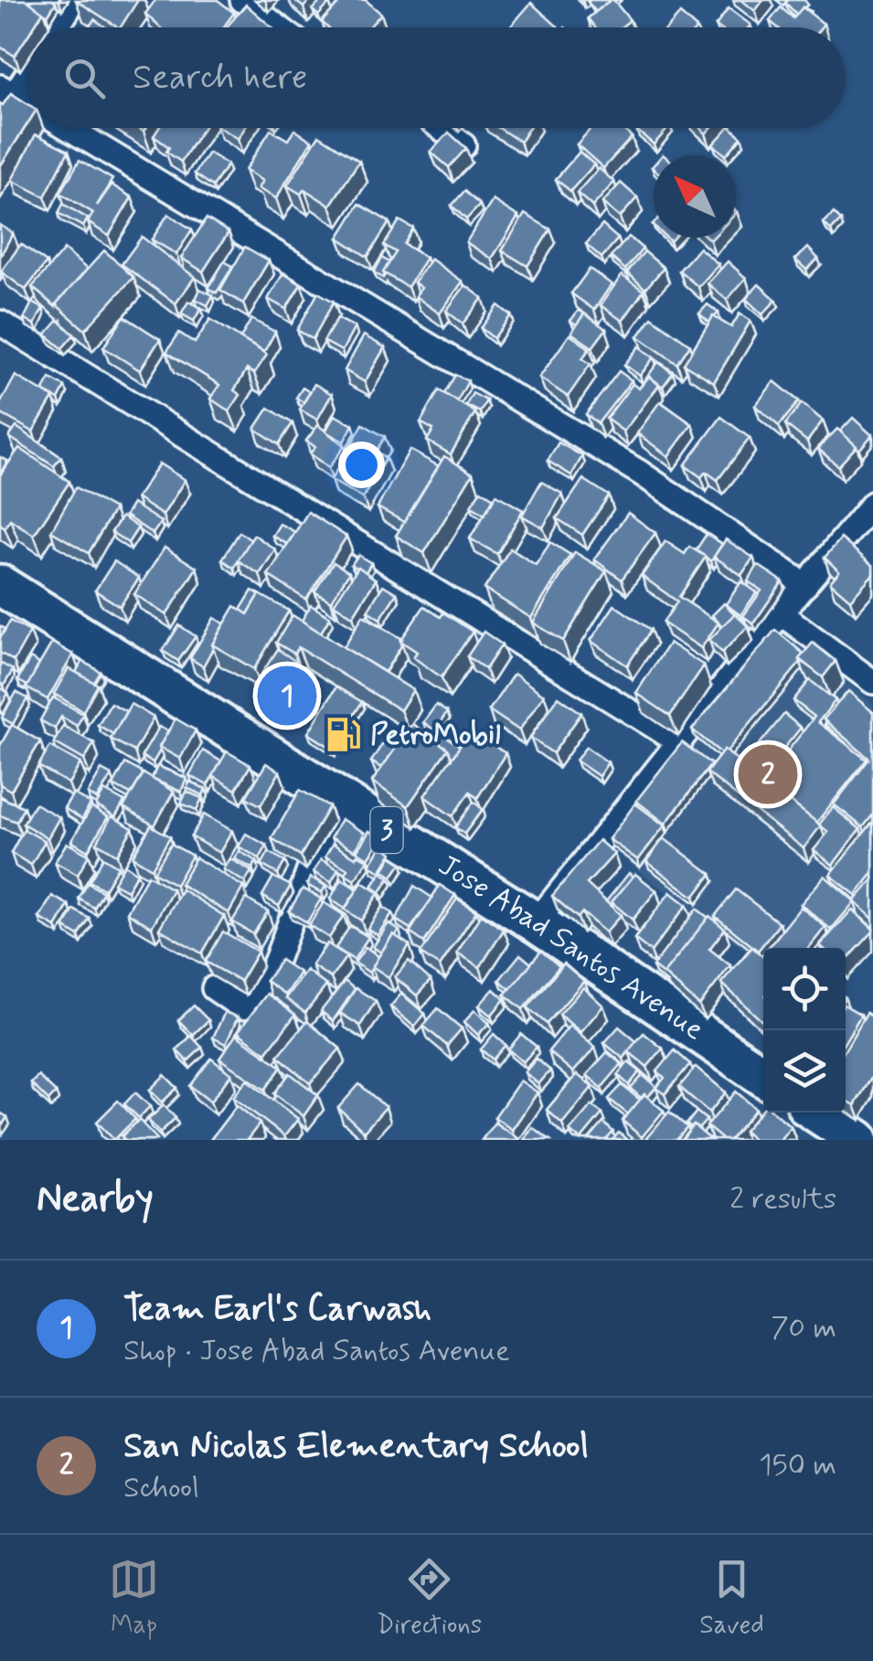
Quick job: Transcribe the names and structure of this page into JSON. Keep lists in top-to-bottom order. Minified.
{"streets":{"highway":["3","Jose Abad Santos Avenue"]},"places":{"fuel station":["PetroMobil"]},"north":"top left","page":{"search":"Search here","pins":["1","2"],"heading":["Nearby","2 results"],"list":[{"mark":"1","name":"Team Earl's Carwash","note":"Shop · Jose Abad Santos Avenue","value":"70 m"},{"mark":"2","name":"San Nicolas Elementary School","note":"School","value":"150 m"}],"nav":["Map","Directions","Saved"]}}
